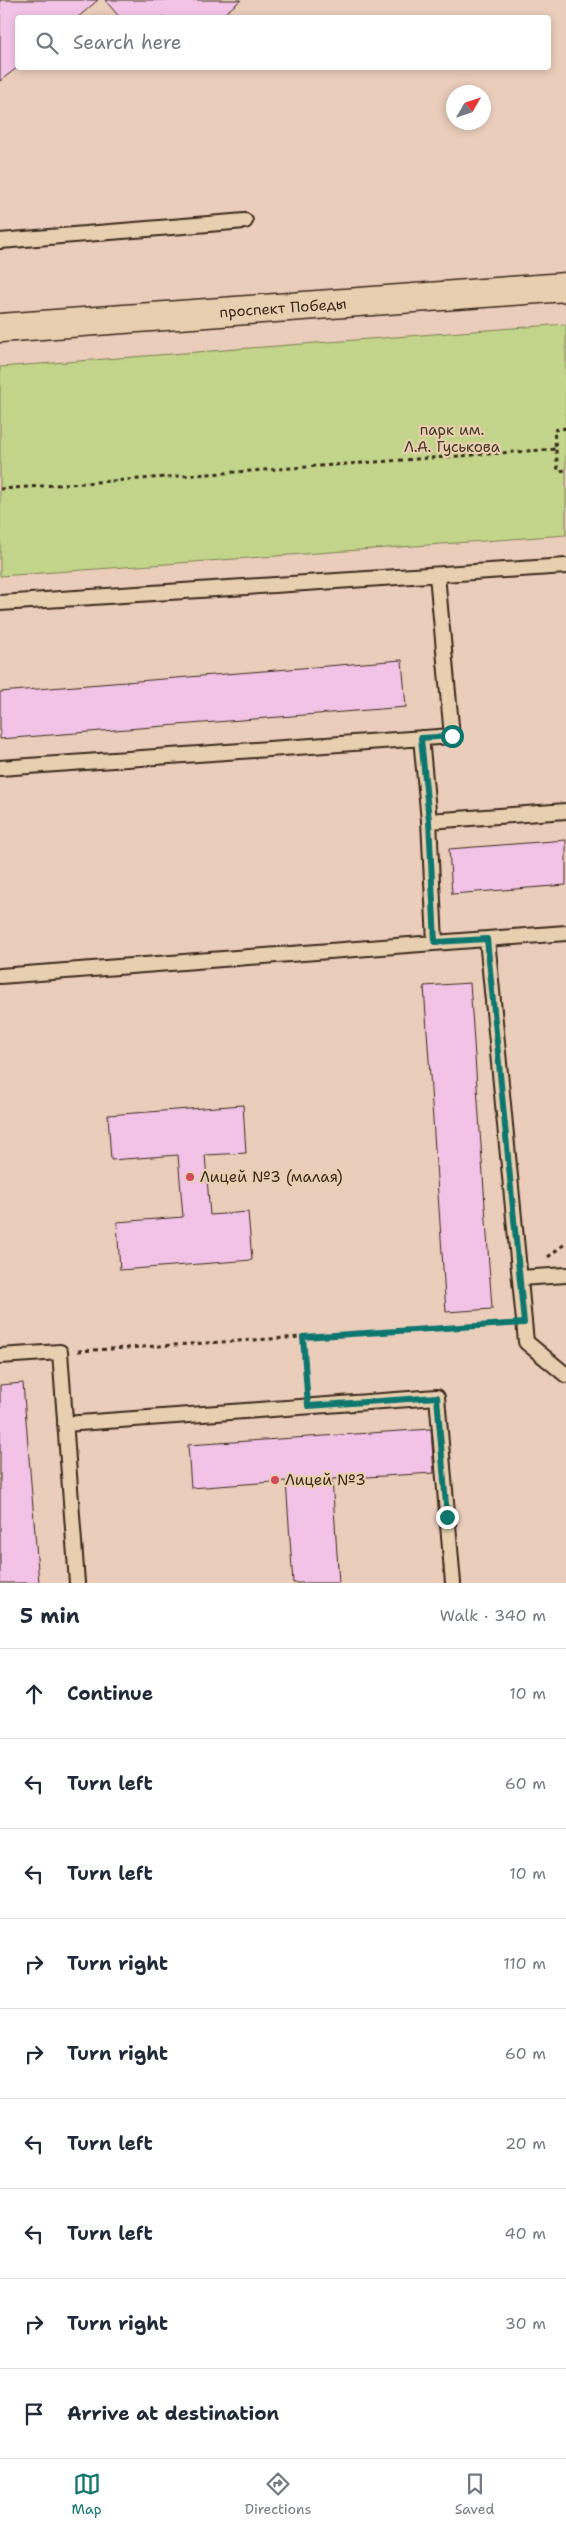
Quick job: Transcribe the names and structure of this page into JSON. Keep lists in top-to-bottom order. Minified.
{"streets":{"main road":["проспект Победы"]},"parks":["парк им. Л.А. Гуськова"],"places":["Лицей №3 (малая)","Лицей №3"],"north":"top right","page":{"search":"Search here","heading":["5 min","Walk · 340 m"],"list":[["Continue","10 m"],["Turn left","60 m"],["Turn left","10 m"],["Turn right","110 m"],["Turn right","60 m"],["Turn left","20 m"],["Turn left","40 m"],["Turn right","30 m"],"Arrive at destination"],"nav":["Map","Directions","Saved"]}}
